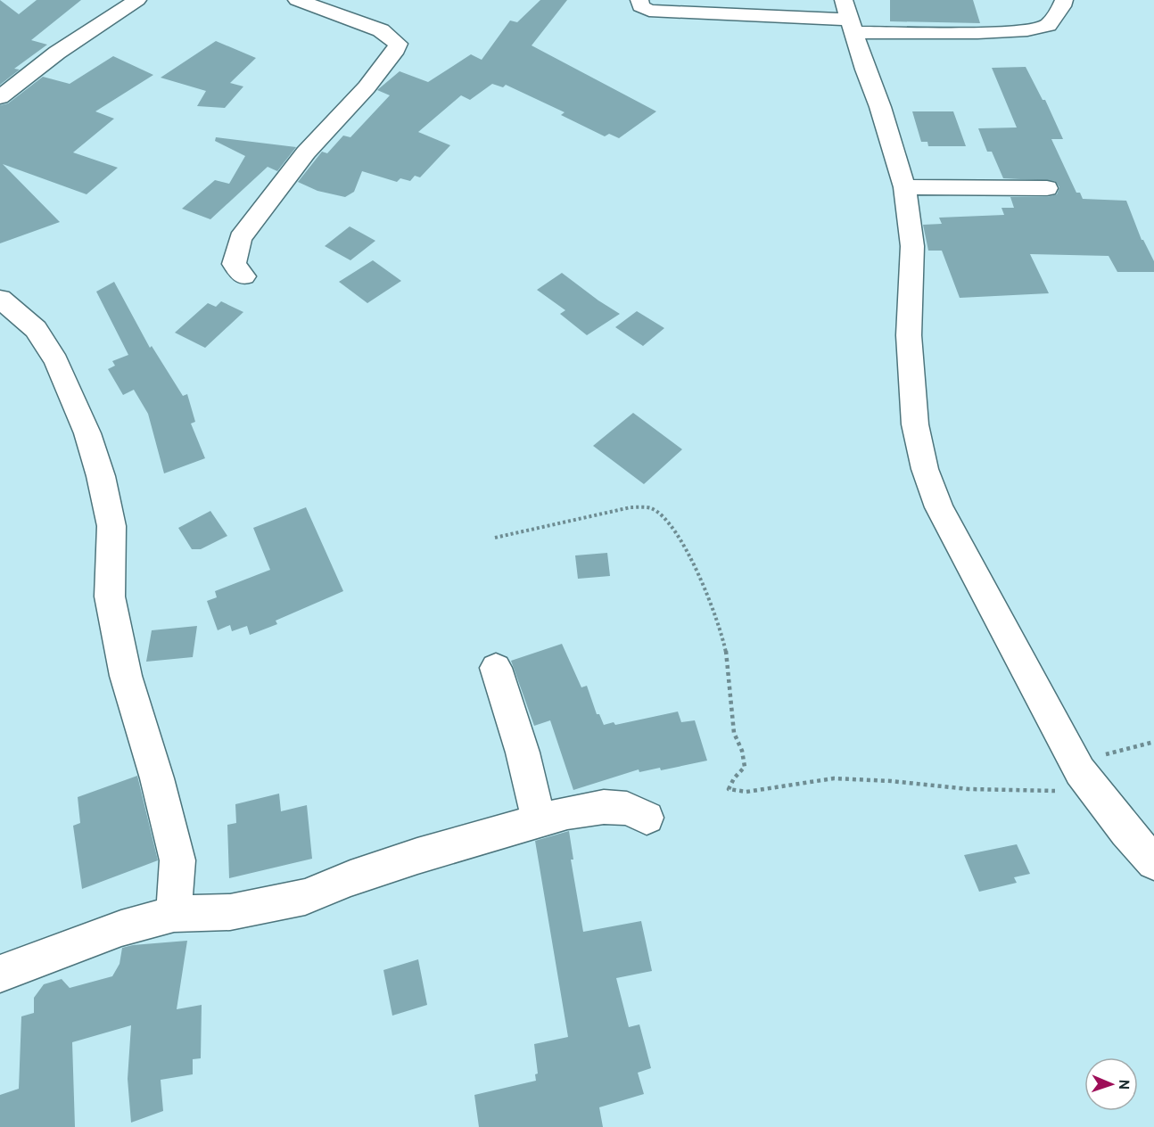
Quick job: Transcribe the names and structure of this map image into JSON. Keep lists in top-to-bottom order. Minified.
{"north":"right"}
